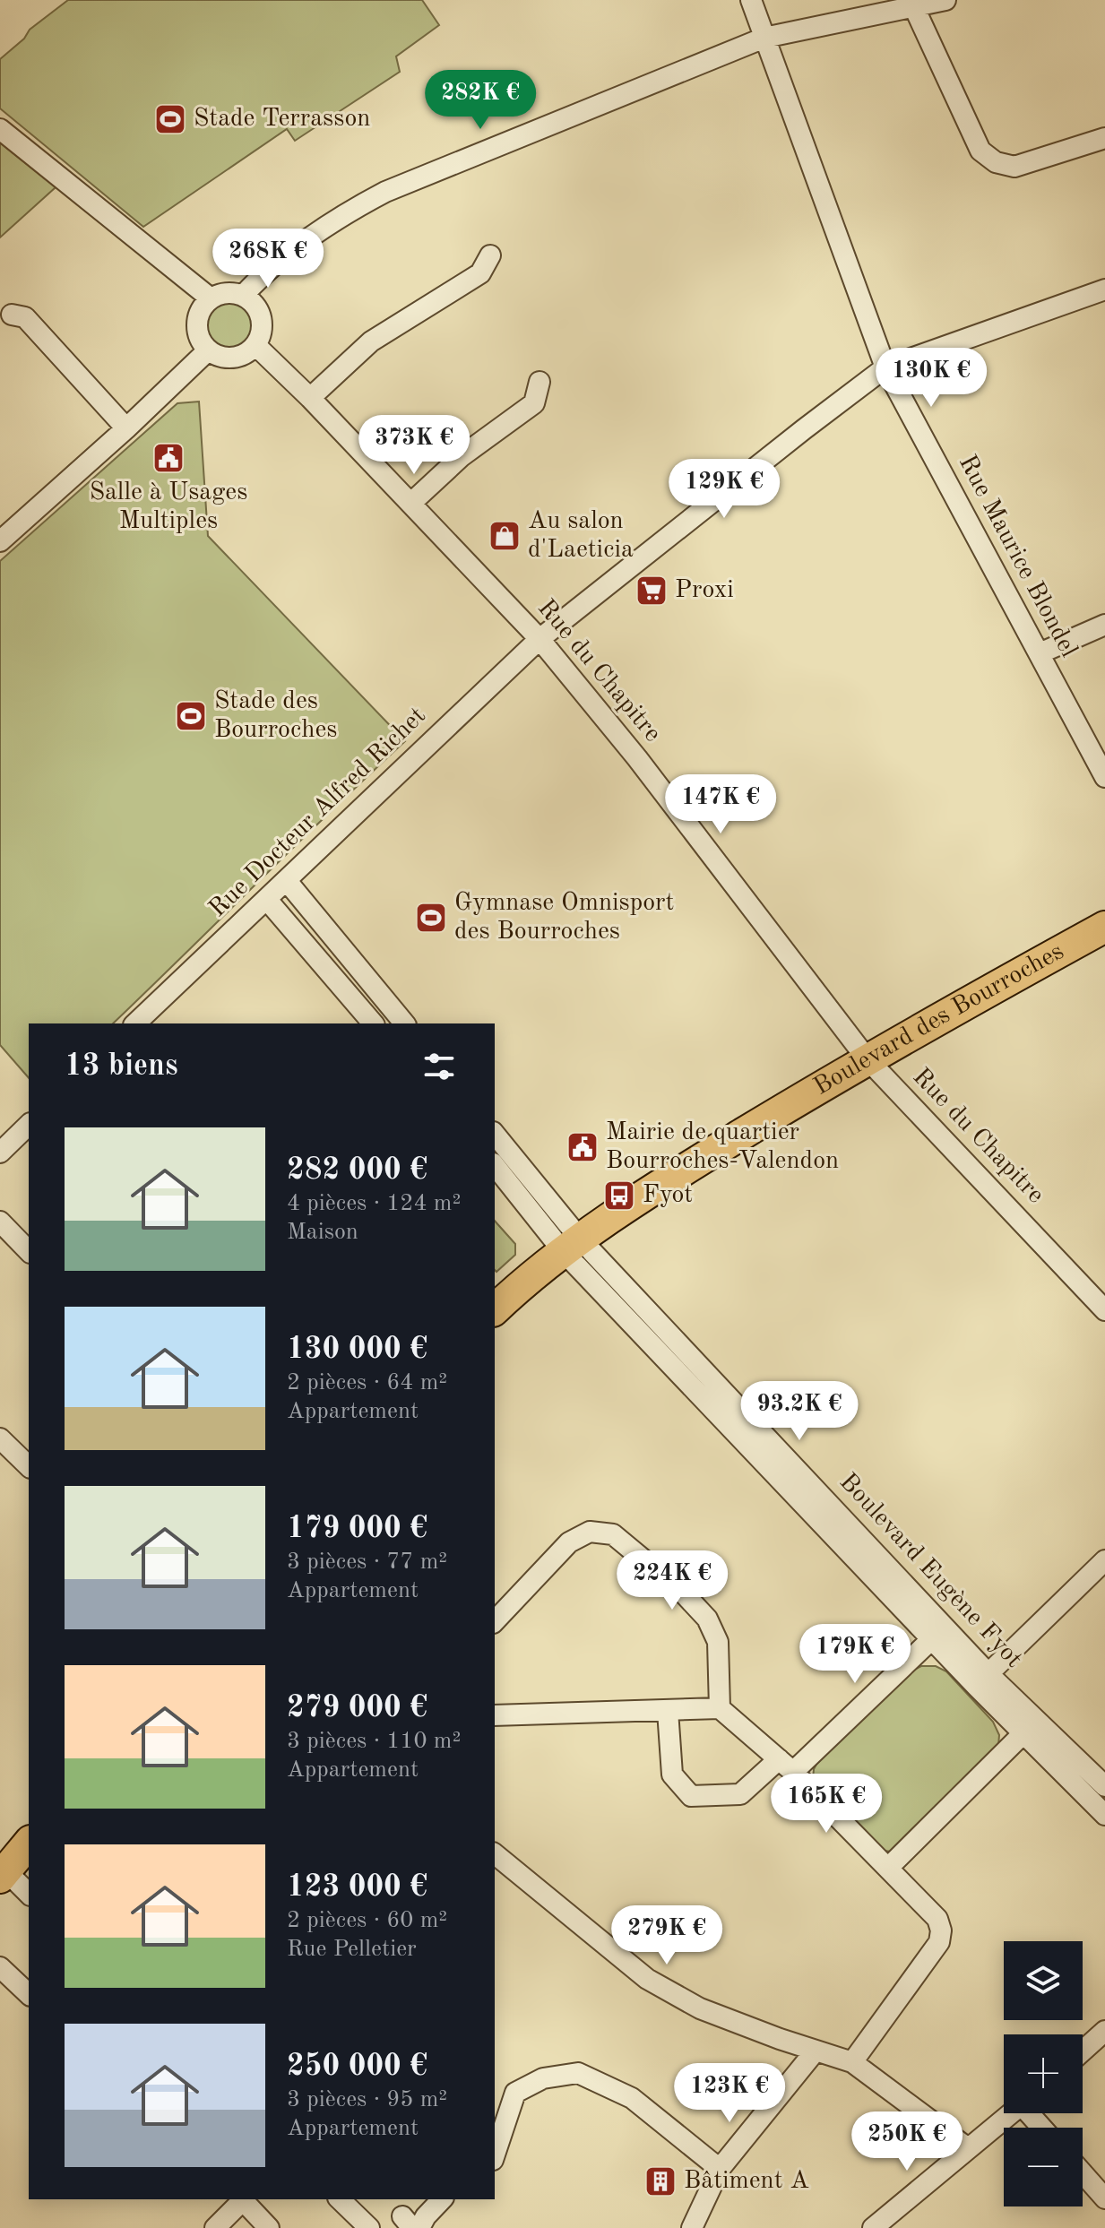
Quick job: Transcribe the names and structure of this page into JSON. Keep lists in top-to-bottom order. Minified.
{"streets":{"main road":["Boulevard des Bourroches"],"street":["Rue Maurice Blondel","Rue du Chapitre","Rue Docteur Alfred Richet","Boulevard Eugène Fyot"]},"crossings":[["Rue Maurice Blondel","Rue Docteur Alfred Richet"],["Rue du Chapitre","Rue Docteur Alfred Richet"],["Rue du Chapitre","Boulevard des Bourroches"],["Boulevard des Bourroches","Boulevard Eugène Fyot"]],"places":{"sports":["Stade Terrasson","Stade des Bourroches","Gymnase Omnisport des Bourroches"],"public building":["Salle à Usages Multiples","Mairie de quartier Bourroches-Valendon"],"shop":["Au salon d'Laeticia"],"supermarket":["Proxi"],"bus stop":["Fyot"],"building":["Bâtiment A"]},"page":{"price":["282K €","268K €","130K €","373K €","129K €","147K €","93.2K €","224K €","179K €","165K €","279K €","123K €","250K €"],"heading":"13 biens","list":[{"name":"282 000 €","note":"4 pièces · 124 m² · Maison"},{"name":"130 000 €","note":"2 pièces · 64 m² · Appartement"},{"name":"179 000 €","note":"3 pièces · 77 m² · Appartement"},{"name":"279 000 €","note":"3 pièces · 110 m² · Appartement"},{"name":"123 000 €","note":"2 pièces · 60 m² · Rue Pelletier"},{"name":"250 000 €","note":"3 pièces · 95 m² · Appartement"}],"map_buttons":["+","−"]}}
